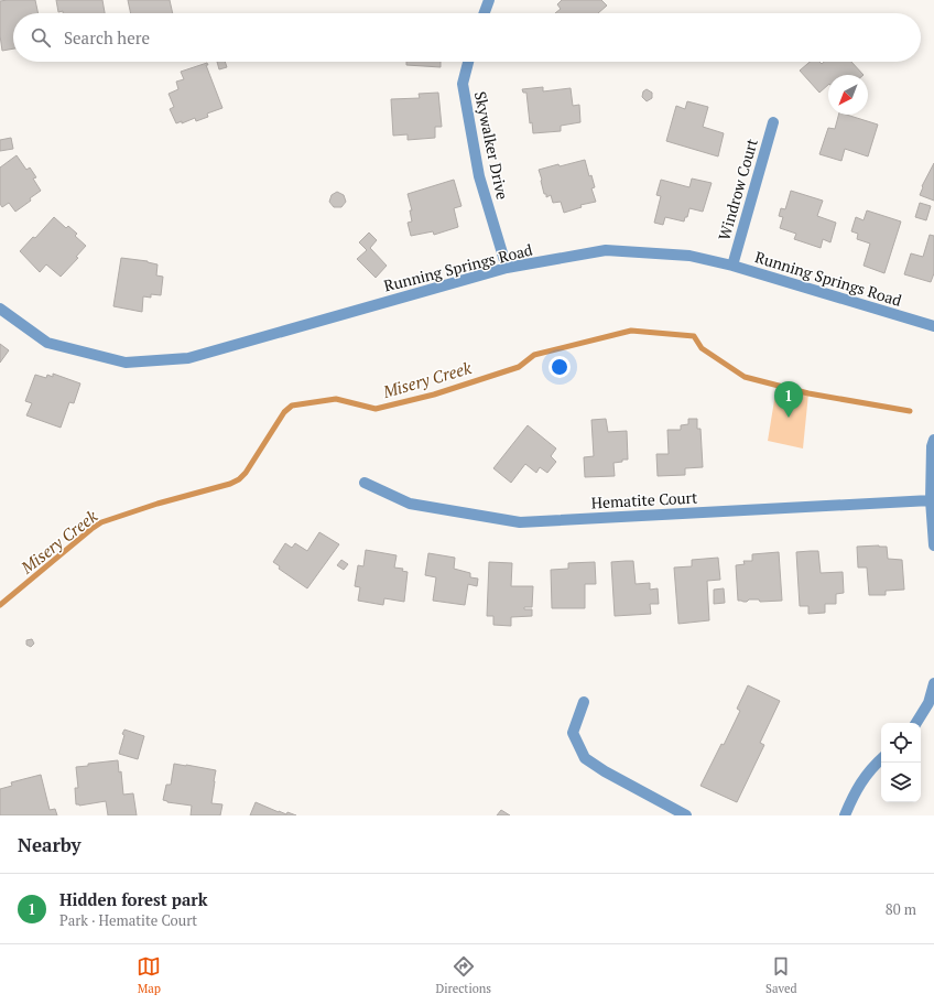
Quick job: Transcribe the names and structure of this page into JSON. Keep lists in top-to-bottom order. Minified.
{"streets":{"street":["Skywalker Drive","Windrow Court","Running Springs Road","Hematite Court"]},"crossings":[["Skywalker Drive","Running Springs Road"],["Windrow Court","Running Springs Road"]],"water":["Misery Creek"],"north":"bottom left","page":{"search":"Search here","pins":"1","heading":"Nearby","list":[{"mark":"1","name":"Hidden forest park","note":"Park · Hematite Court","value":"80 m"}],"nav":["Map","Directions","Saved"]}}
